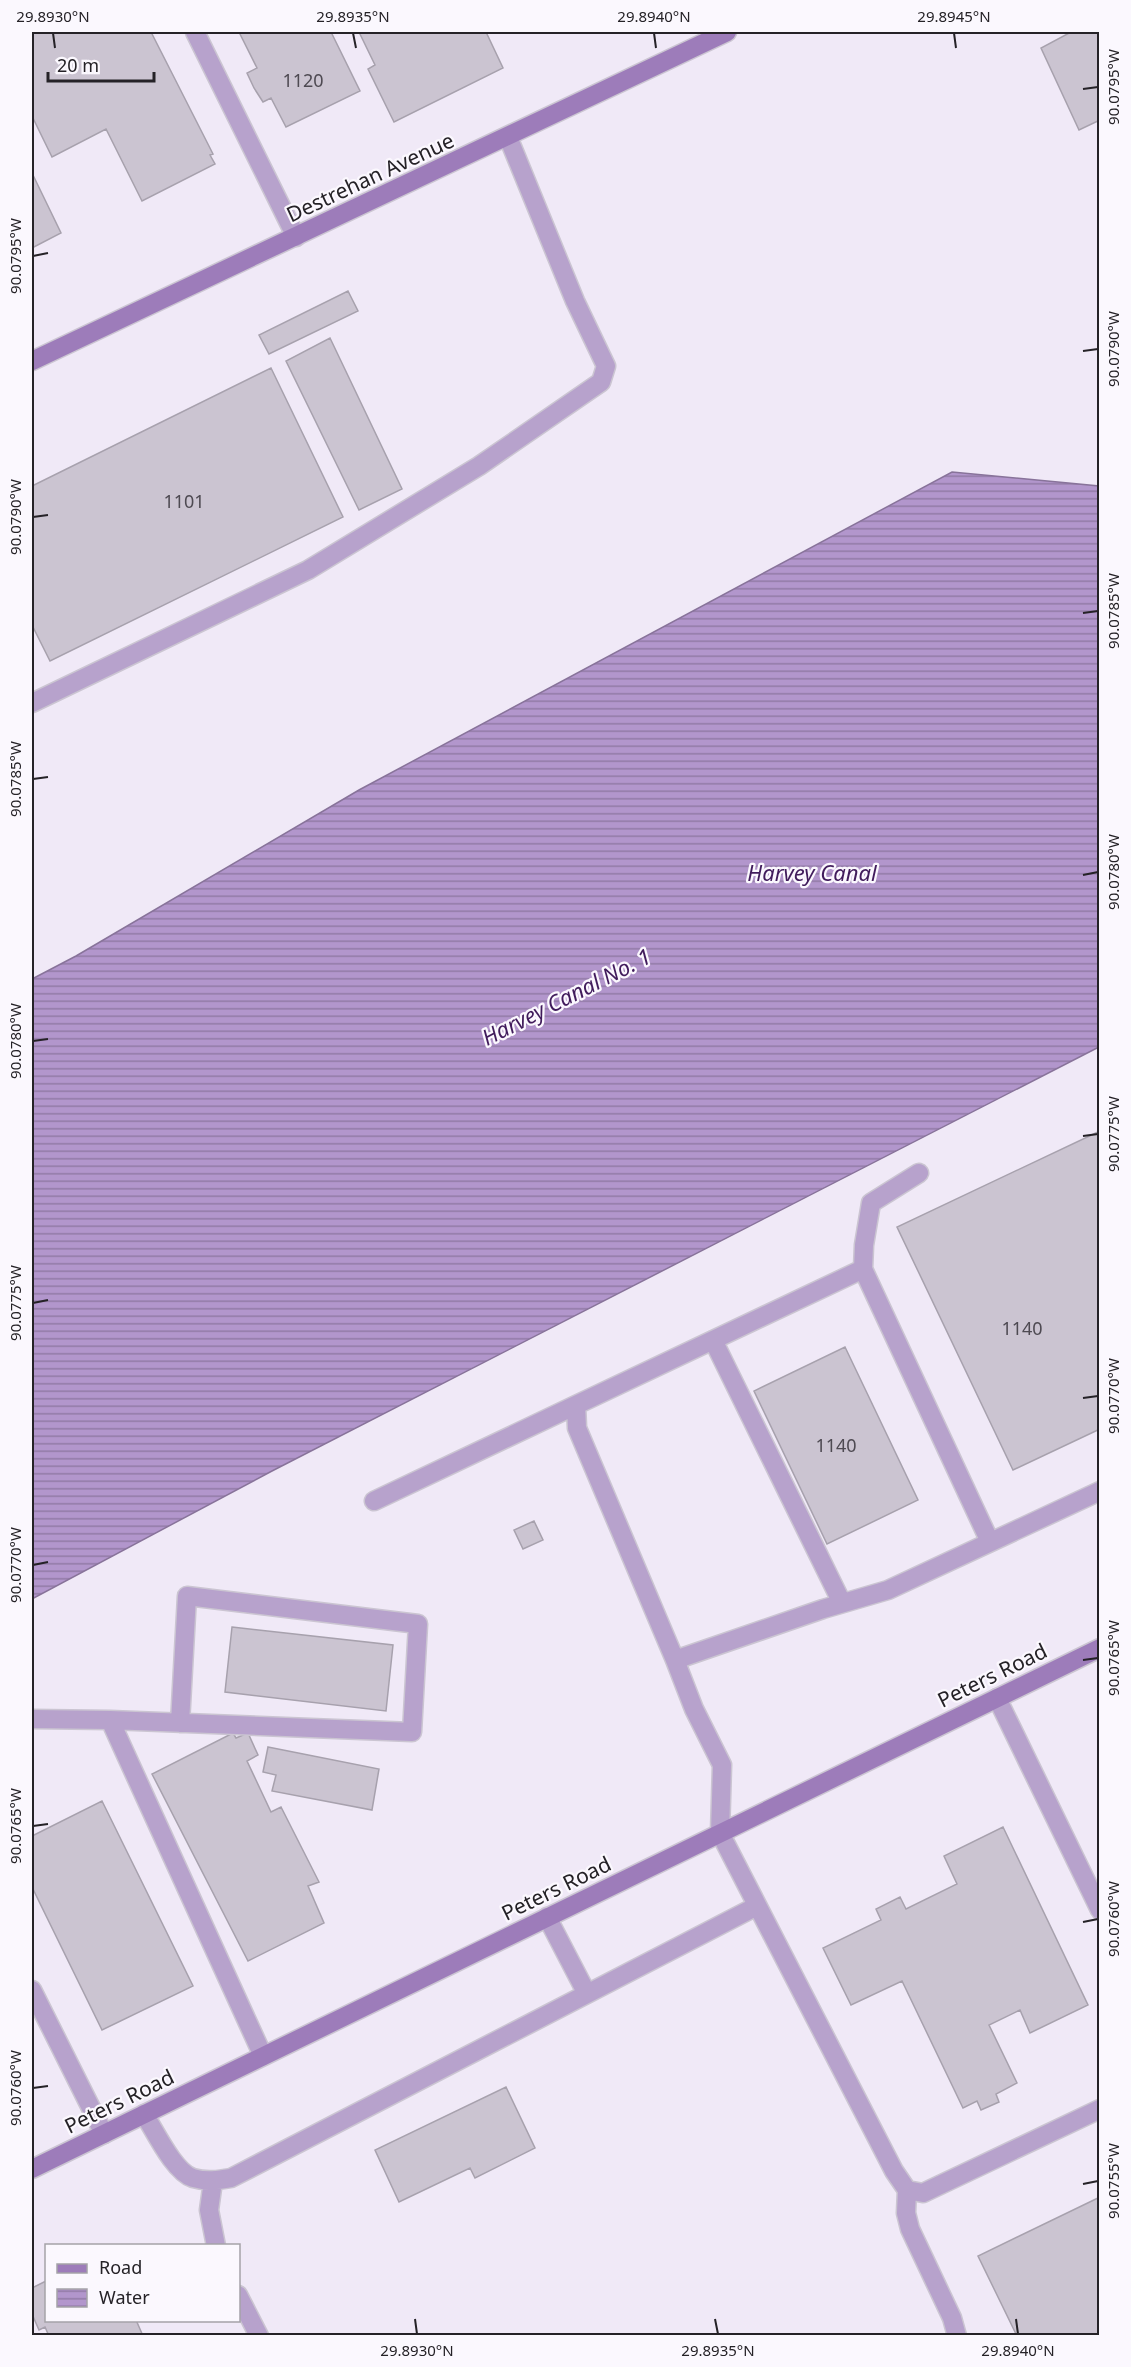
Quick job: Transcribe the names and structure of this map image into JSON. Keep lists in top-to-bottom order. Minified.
{"streets":{"main road":["Destrehan Avenue","Peters Road"]},"water":["Harvey Canal","Harvey Canal No. 1"],"house_numbers":["1120","1101","1140","1140"],"legend":["Road","Water"],"scale_bar":"20 m","coordinates":["29.8930°N","29.8935°N","29.8940°N","29.8945°N","90.0795°W","90.0790°W","90.0785°W","90.0780°W","90.0775°W","90.0770°W","90.0765°W","90.0760°W","90.0755°W"]}
